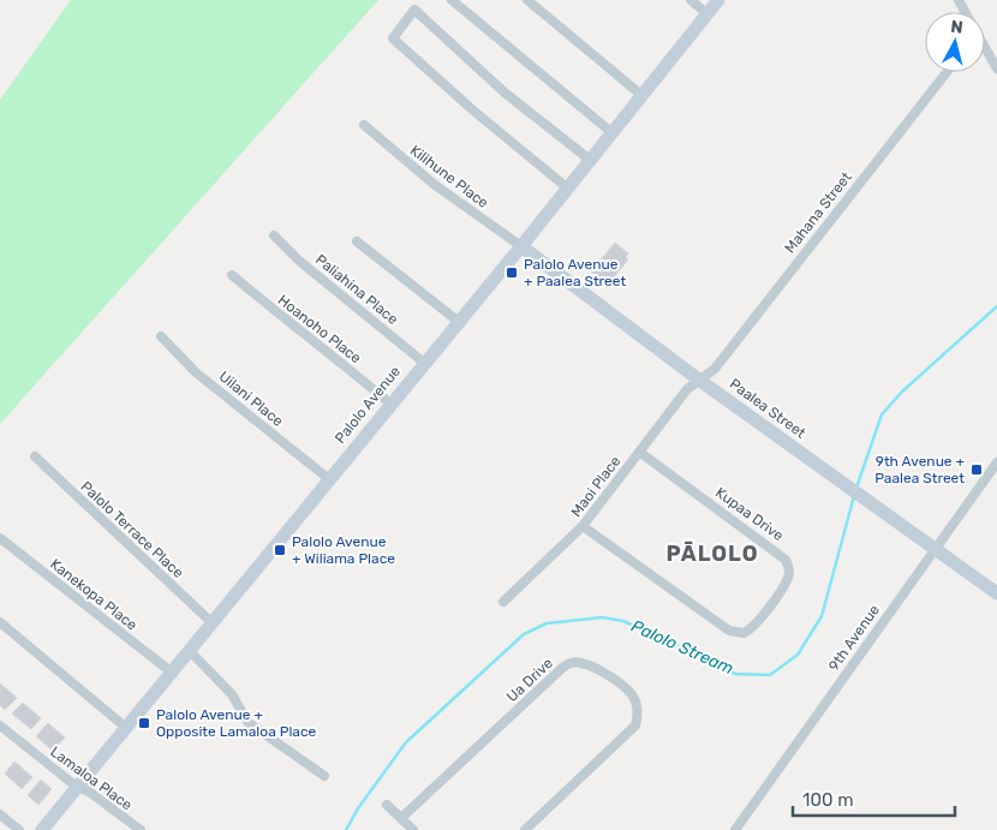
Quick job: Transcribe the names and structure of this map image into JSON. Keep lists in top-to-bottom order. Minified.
{"streets":{"street":["Kilihune Place","Mahana Street","Paliahina Place","Hoanoho Place","Uilani Place","Palolo Avenue","Paalea Street","Maoi Place","Kupaa Drive","Palolo Terrace Place","Kanekopa Place","9th Avenue","Ua Drive","Lamaloa Place"]},"crossings":[["Kilihune Place","Palolo Avenue"],["Kilihune Place","Paalea Street"],["Mahana Street","Paalea Street"],["Mahana Street","Maoi Place"],["Paliahina Place","Palolo Avenue"],["Hoanoho Place","Palolo Avenue"],["Uilani Place","Palolo Avenue"],["Palolo Avenue","Paalea Street"],["Palolo Avenue","Palolo Terrace Place"],["Palolo Avenue","Kanekopa Place"],["Palolo Avenue","Lamaloa Place"],["Paalea Street","Maoi Place"],["Paalea Street","9th Avenue"],["Maoi Place","Kupaa Drive"]],"districts":["PĀLOLO"],"water":["Palolo Stream"],"places":{"transit":["Palolo Avenue + Paalea Street","9th Avenue + Paalea Street","Palolo Avenue + Wiliama Place","Palolo Avenue + Opposite Lamaloa Place"]},"scale_bar":"100 m","north":"top"}
